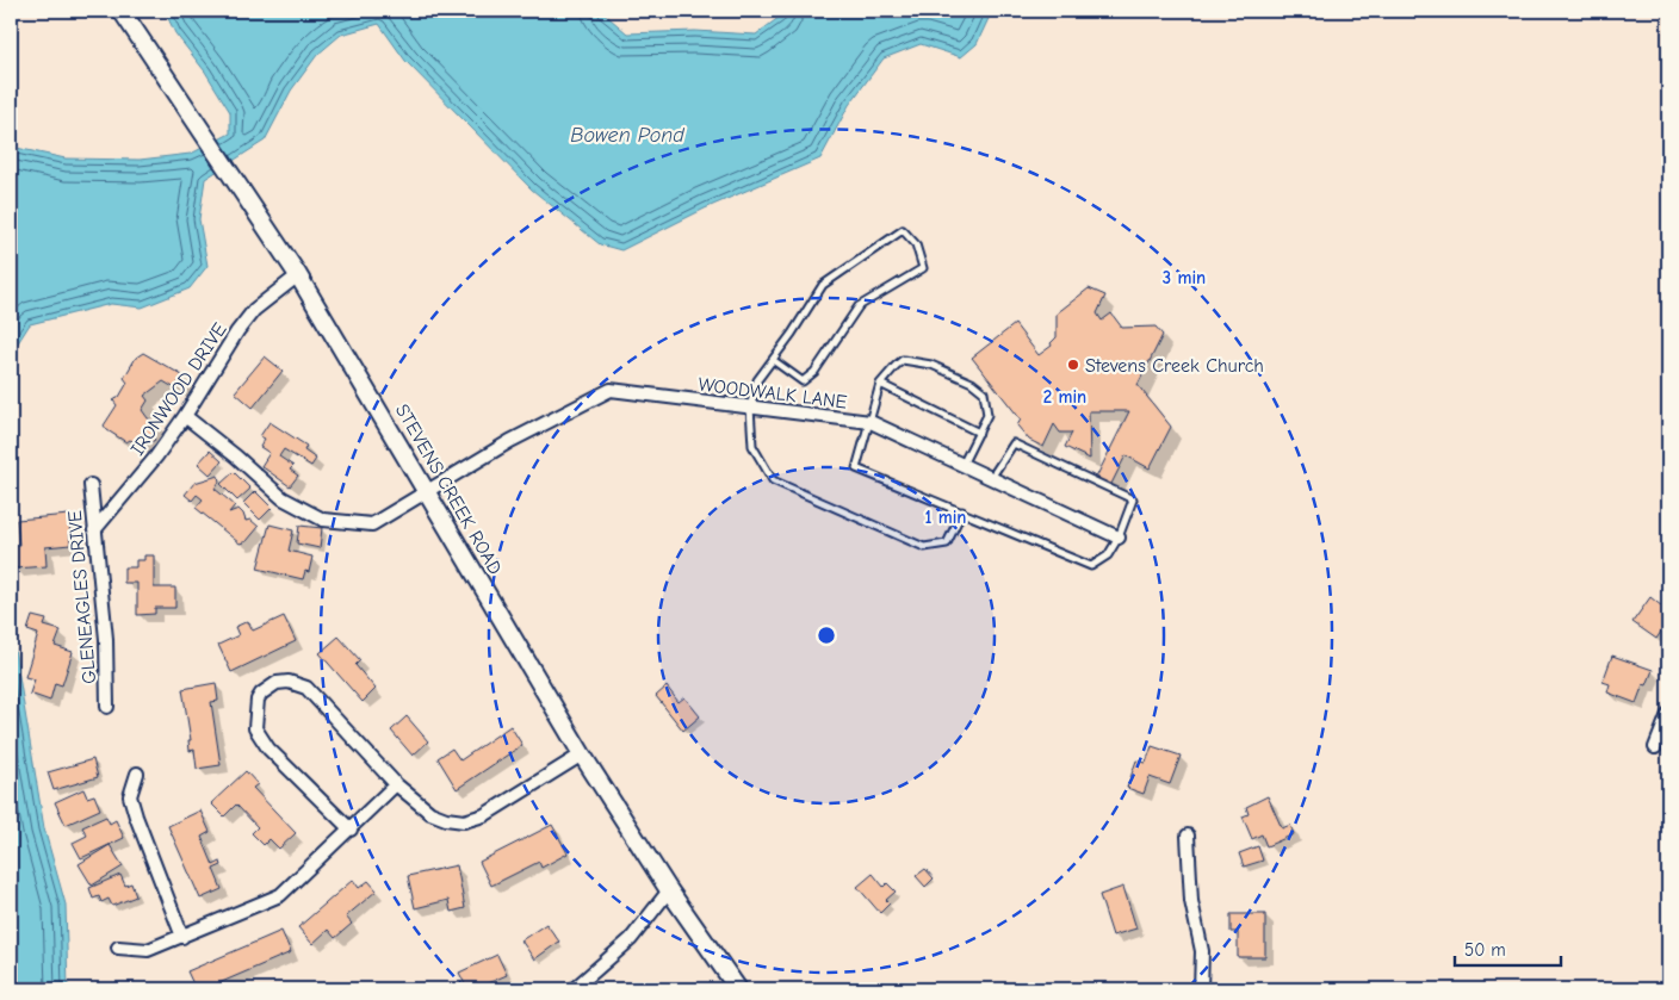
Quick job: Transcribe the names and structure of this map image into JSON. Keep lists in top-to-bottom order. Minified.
{"streets":{"street":["IRONWOOD DRIVE","WOODWALK LANE","STEVENS CREEK ROAD","GLENEAGLES DRIVE"]},"crossings":[["IRONWOOD DRIVE","WOODWALK LANE"],["IRONWOOD DRIVE","STEVENS CREEK ROAD"],["IRONWOOD DRIVE","GLENEAGLES DRIVE"],["WOODWALK LANE","STEVENS CREEK ROAD"]],"water":["Bowen Pond"],"places":["Stevens Creek Church"],"scale_bar":"50 m","rings":["3 min","2 min","1 min"]}
